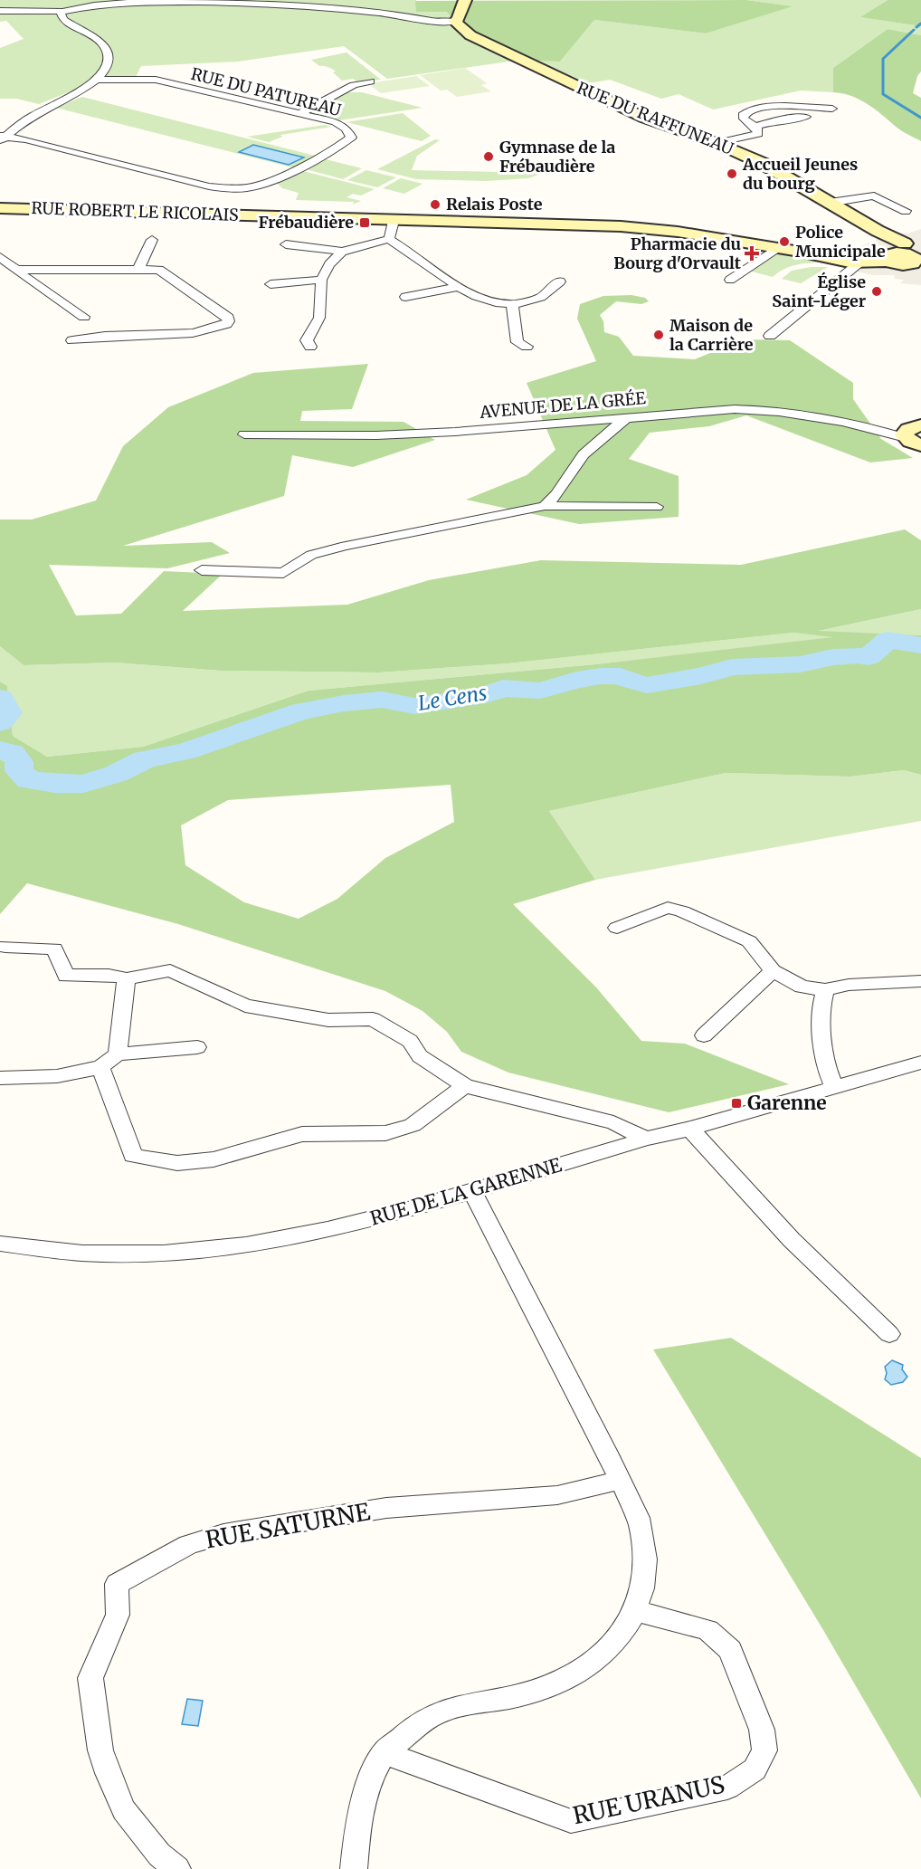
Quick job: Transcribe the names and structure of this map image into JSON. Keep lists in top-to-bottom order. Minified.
{"streets":{"main road":["RUE DU RAFFUNEAU","RUE ROBERT LE RICOLAIS"],"street":["RUE DU PATUREAU","AVENUE DE LA GRÉE","RUE DE LA GARENNE","RUE SATURNE","RUE URANUS"]},"crossings":[["RUE DU RAFFUNEAU","RUE ROBERT LE RICOLAIS"]],"water":["Le Cens"],"places":{"other":["Gymnase de la Frébaudière","Accueil Jeunes du bourg","Relais Poste","Police Municipale","Église Saint-Léger","Maison de la Carrière"],"transit":["Frébaudière","Garenne"],"health":["Pharmacie du Bourg d'Orvault"]}}
